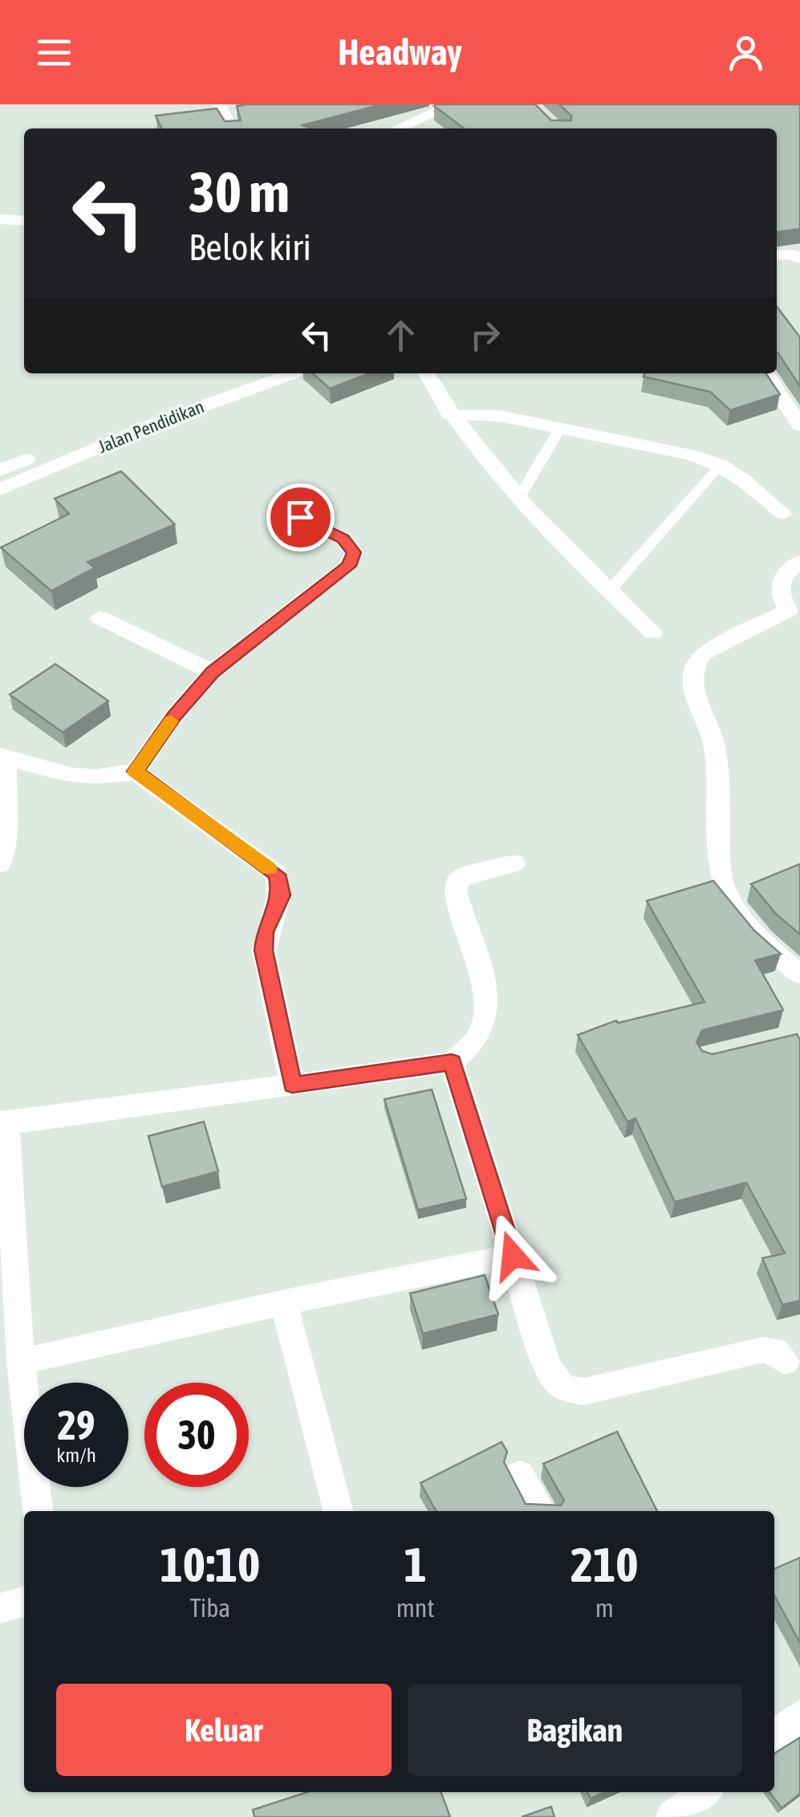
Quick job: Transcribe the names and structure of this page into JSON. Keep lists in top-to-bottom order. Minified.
{"streets":{"street":["Jalan Pendidikan"]},"page":{"header":"Headway","turn":["30 m","Belok kiri"],"speed":"29 km/h","limit":"30","eta":["10:10","Tiba","1","mnt","210","m"],"buttons":["Keluar","Bagikan"]}}
